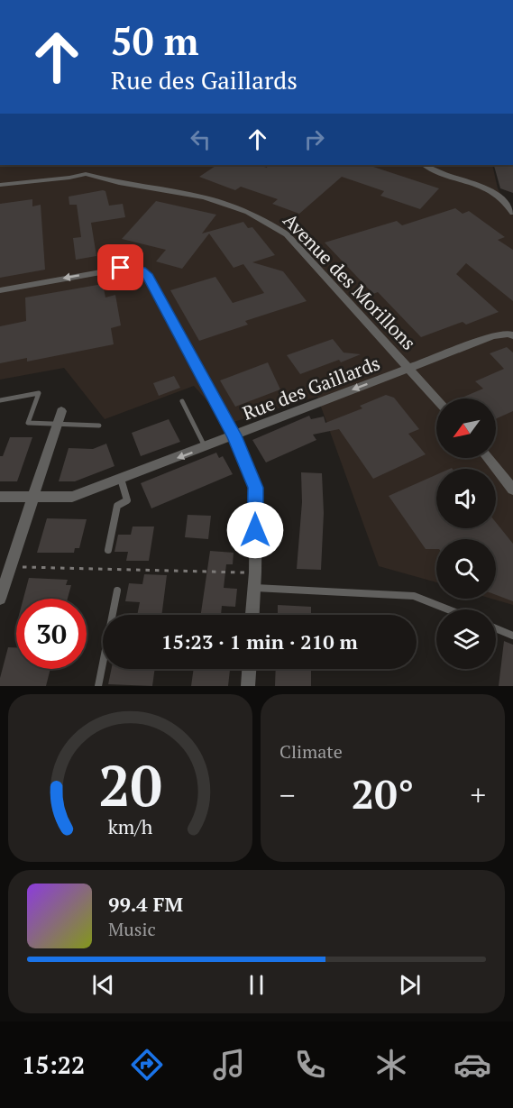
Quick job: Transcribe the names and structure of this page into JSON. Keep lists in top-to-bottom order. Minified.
{"streets":{"street":["Avenue des Morillons","Rue des Gaillards"]},"crossings":[["Avenue des Morillons","Rue des Gaillards"]],"north":"bottom left","page":{"turn":["50 m","Rue des Gaillards"],"limit":"30","trip":"15:23 · 1 min · 210 m","tile":"Climate","heat":["−","20°","+"],"song":["99.4 FM","Music"],"tabs":"15:22","gauge":["20","km/h"]}}
